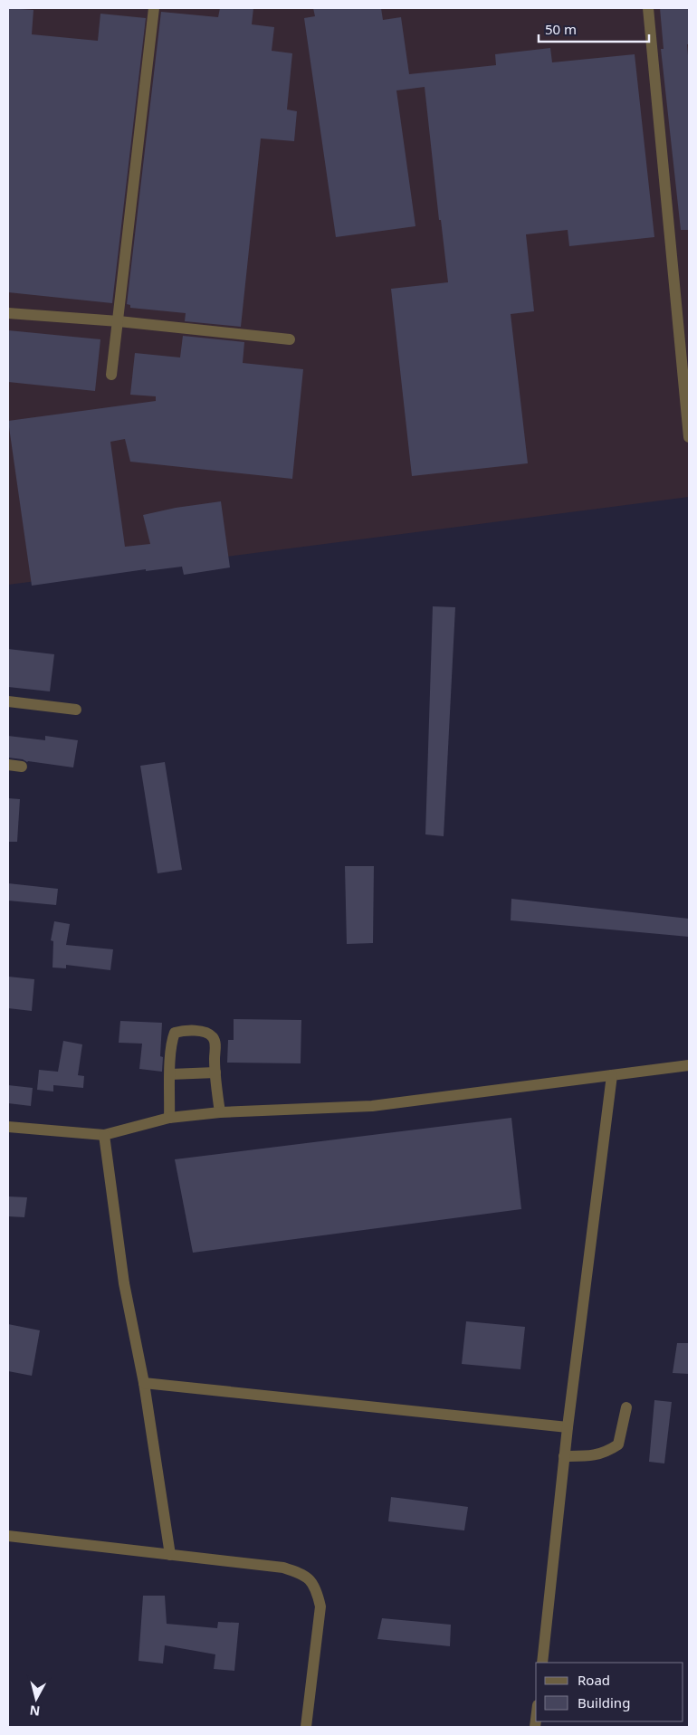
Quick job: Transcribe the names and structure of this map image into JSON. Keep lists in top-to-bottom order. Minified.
{"legend":["Road","Building"],"scale_bar":"50 m","north":"bottom"}
